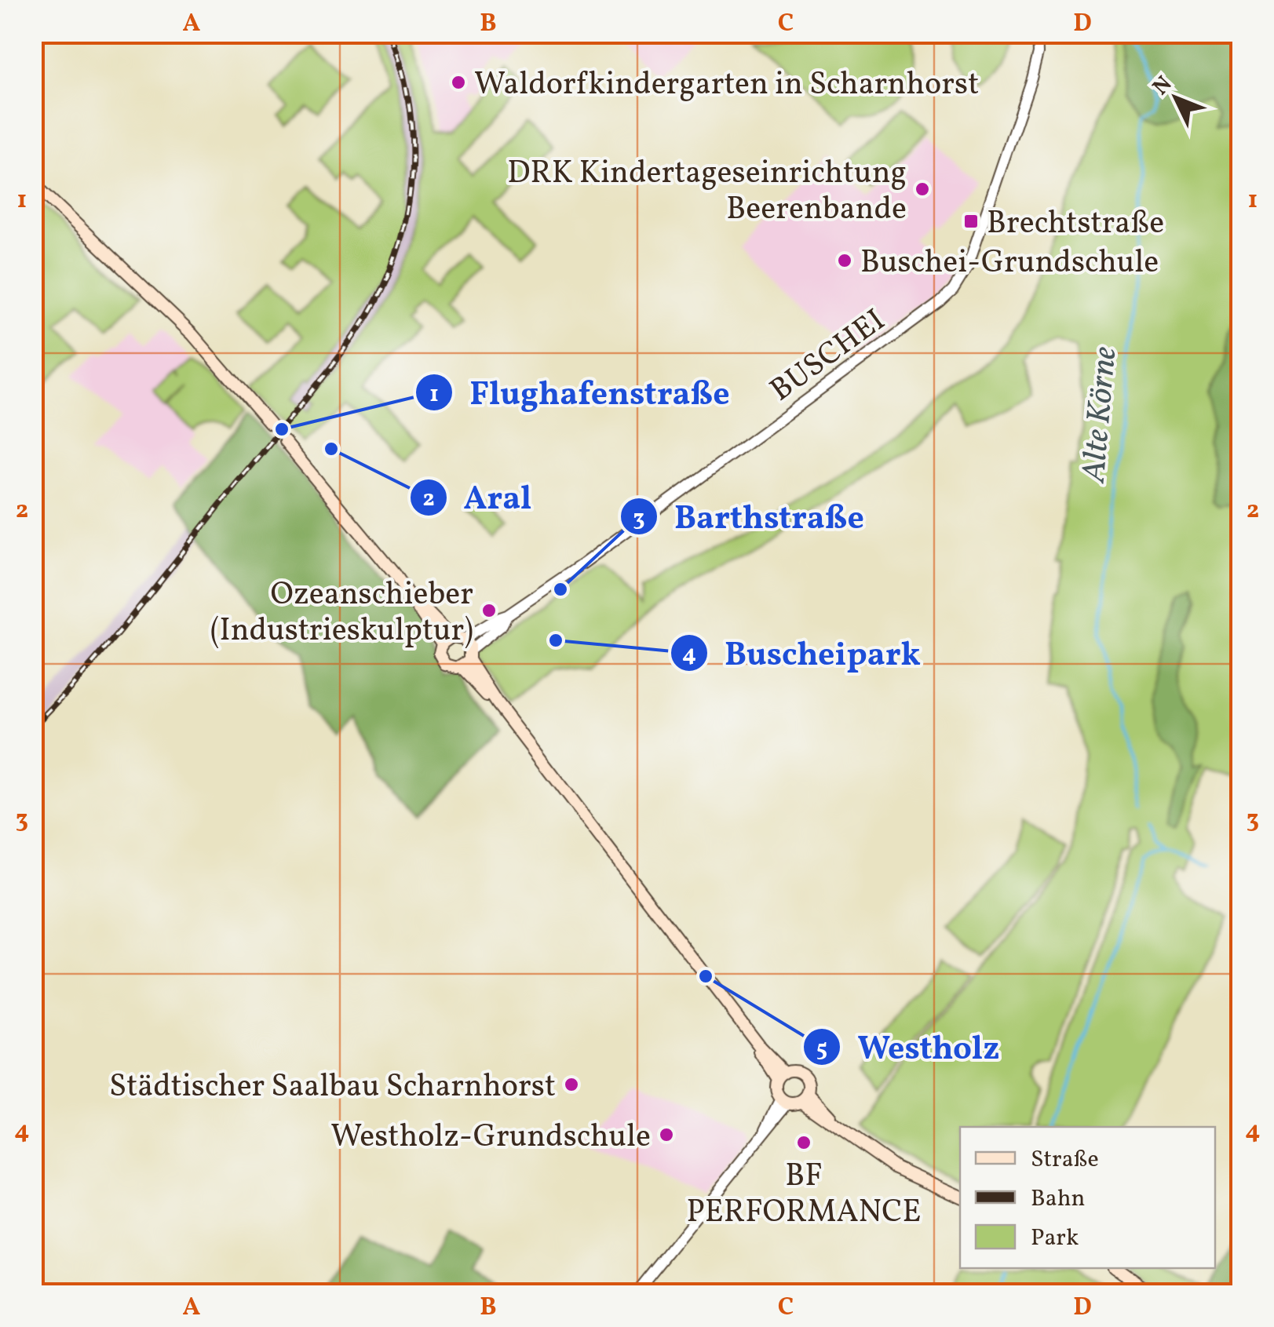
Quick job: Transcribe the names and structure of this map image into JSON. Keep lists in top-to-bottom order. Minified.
{"streets":{"street":["BUSCHEI"]},"water":["Alte Körne"],"places":{"other":["Waldorfkindergarten in Scharnhorst","DRK Kindertageseinrichtung Beerenbande","Buschei-Grundschule","Flughafenstraße","Aral","Barthstraße","Ozeanschieber (Industrieskulptur)","Buscheipark","Westholz","Städtischer Saalbau Scharnhorst","Westholz-Grundschule","BF PERFORMANCE"],"transit":["Brechtstraße"]},"legend":["Straße","Bahn","Park"],"north":"top left","grid":{"columns":["A","B","C","D"],"rows":["1","2","3","4"]}}
